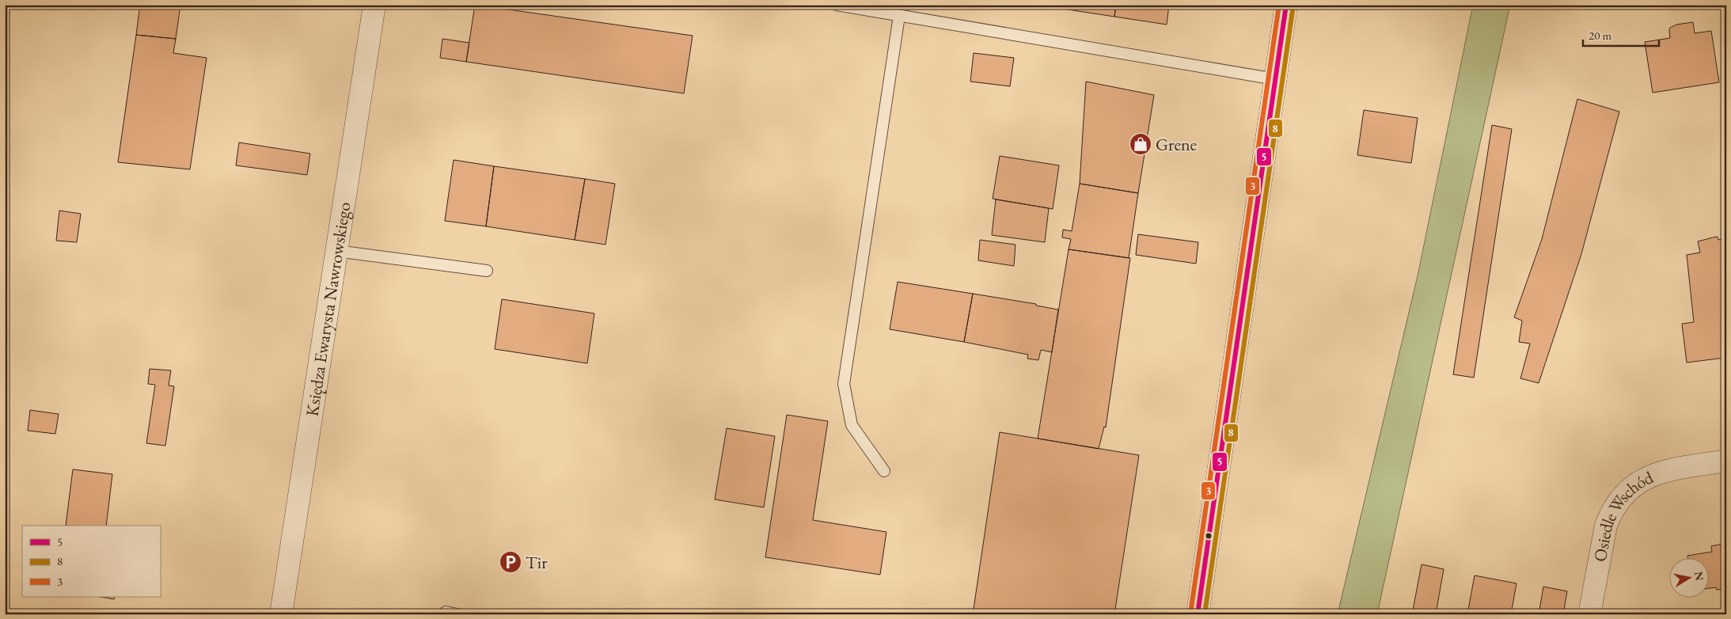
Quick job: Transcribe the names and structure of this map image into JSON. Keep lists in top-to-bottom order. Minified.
{"streets":{"street":["Księdza Ewarysta Nawrowskiego","Osiedle Wschód"]},"places":{"shop":["Grene"],"parking":["Tir"]},"lines":["transit line 5","transit line 3","transit line 8"],"legend":["5","8","3"],"scale_bar":"20 m","north":"right"}
